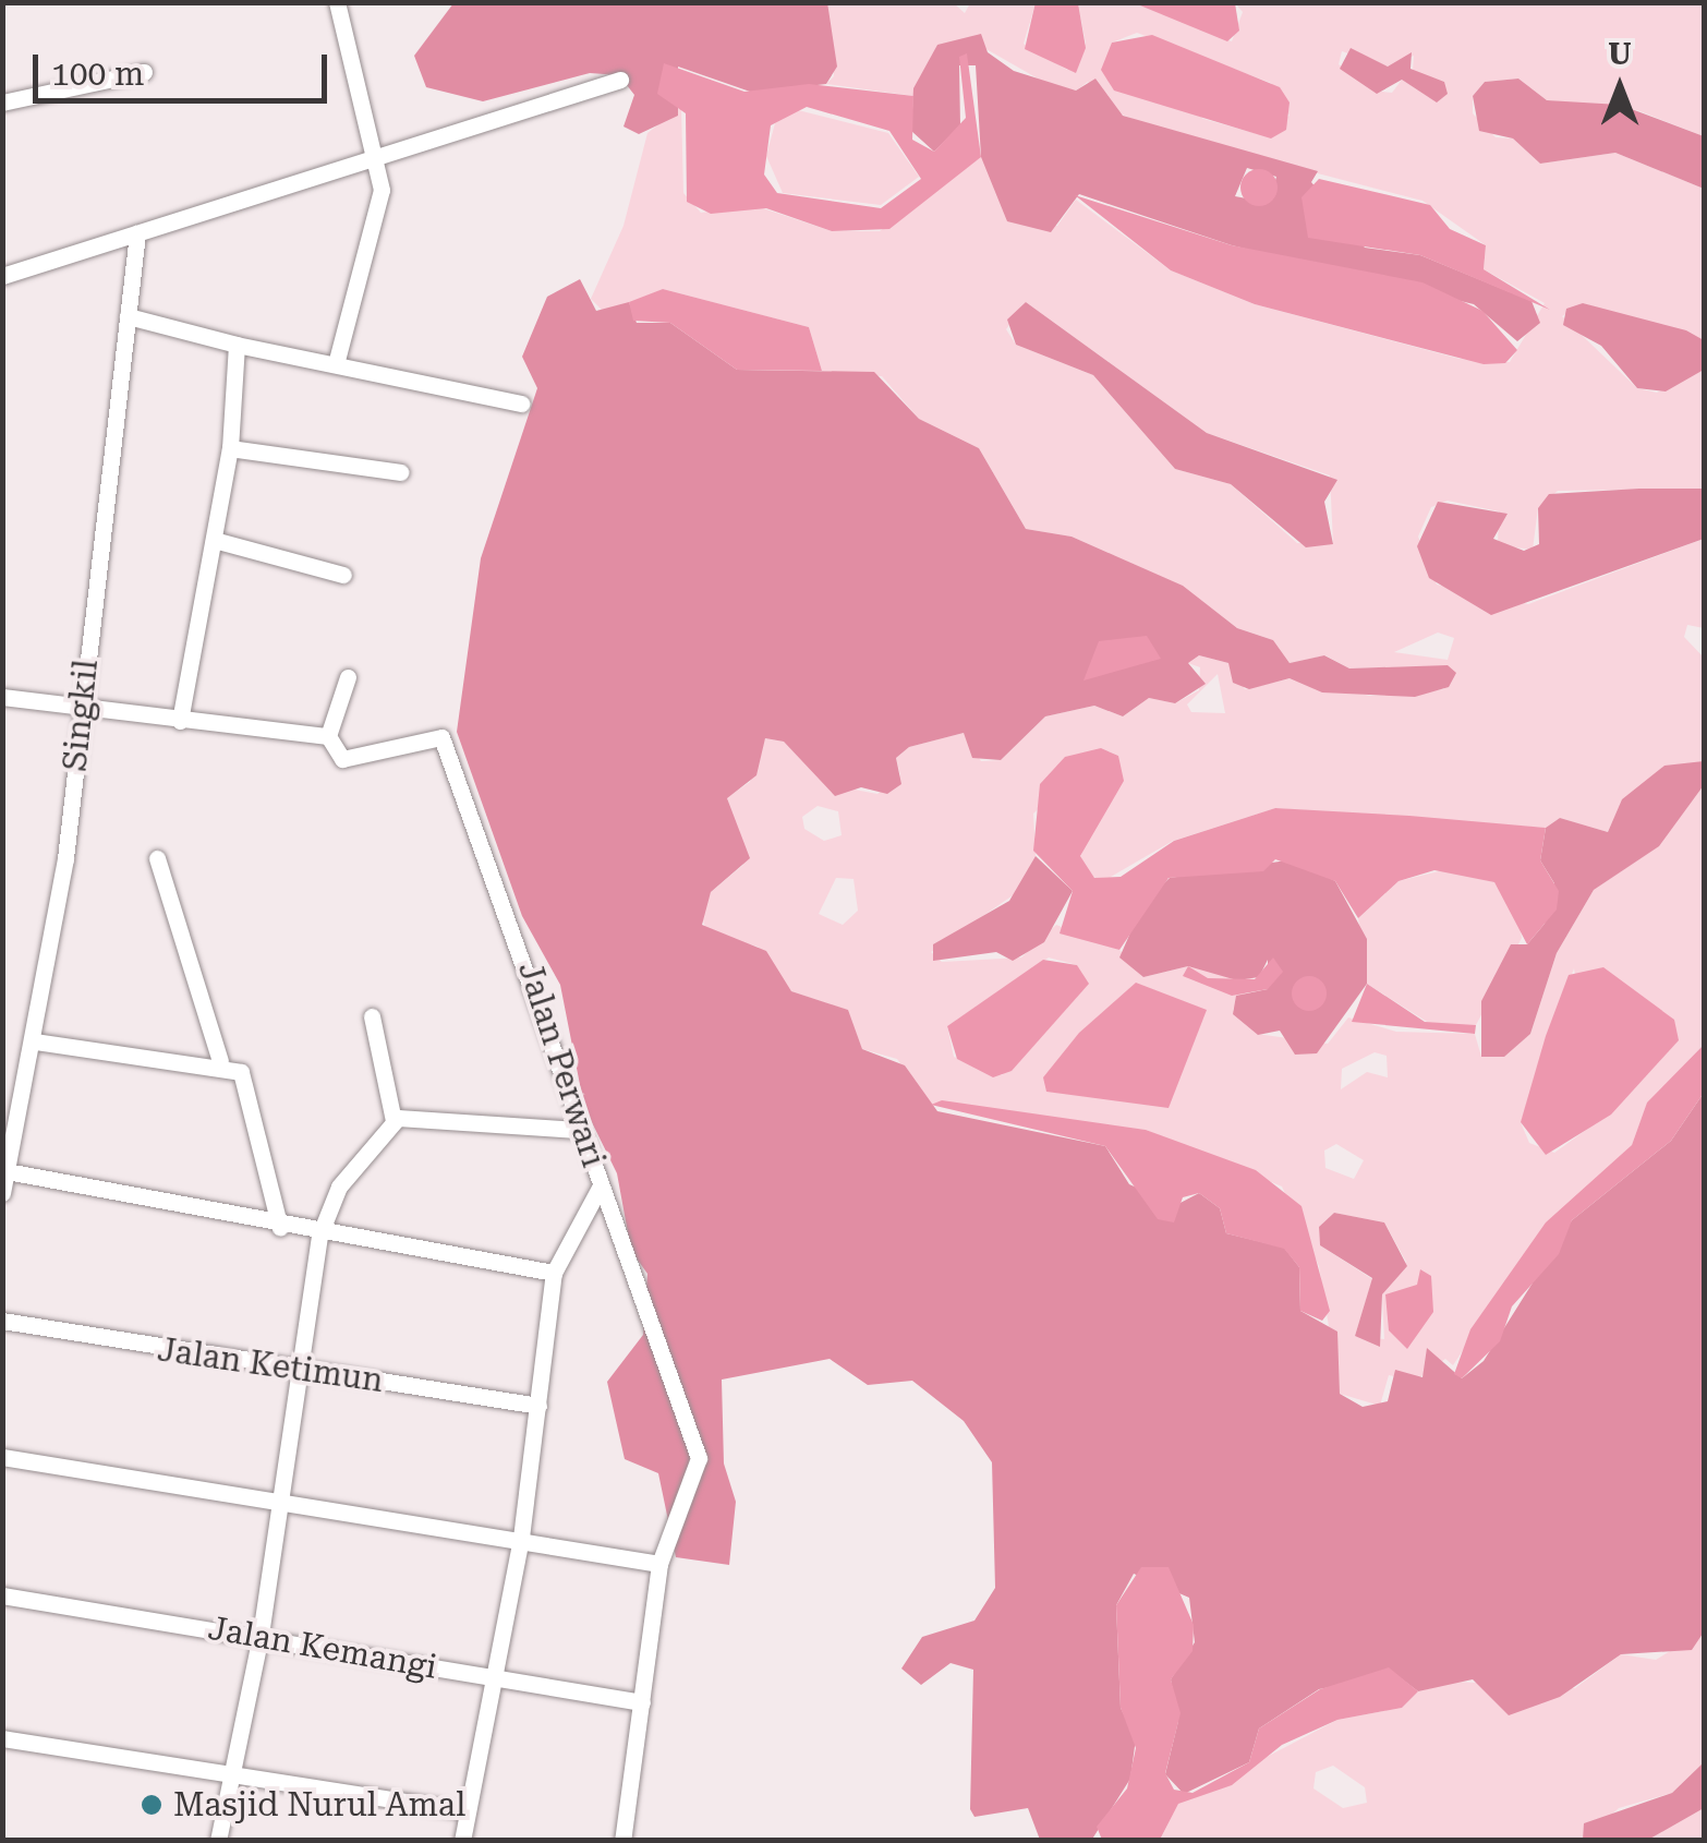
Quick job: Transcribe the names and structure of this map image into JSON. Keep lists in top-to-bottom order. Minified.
{"streets":{"street":["Singkil","Jalan Perwari","Jalan Ketimun","Jalan Kemangi"]},"crossings":[["Singkil","Jalan Perwari"],["Jalan Perwari","Jalan Kemangi"]],"places":["Masjid Nurul Amal"],"scale_bar":"100 m","north":"top"}
